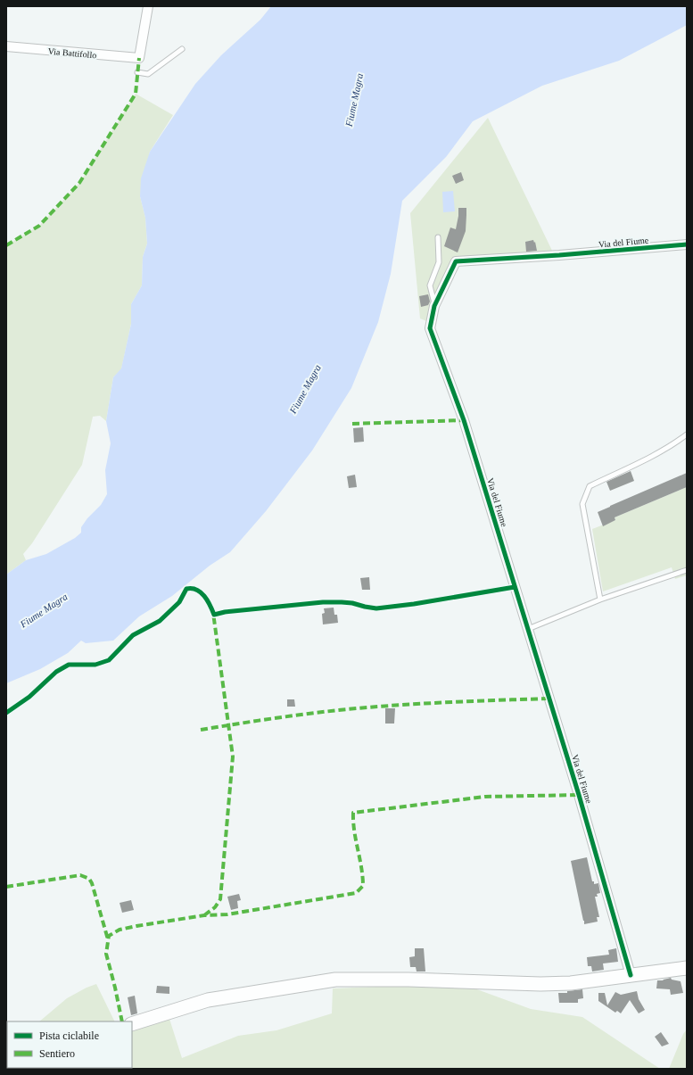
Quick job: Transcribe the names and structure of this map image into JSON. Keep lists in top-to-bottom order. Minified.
{"streets":{"street":["Via Battifollo","Via del Fiume"]},"water":["Fiume Magra"],"legend":["Pista ciclabile","Sentiero"]}
